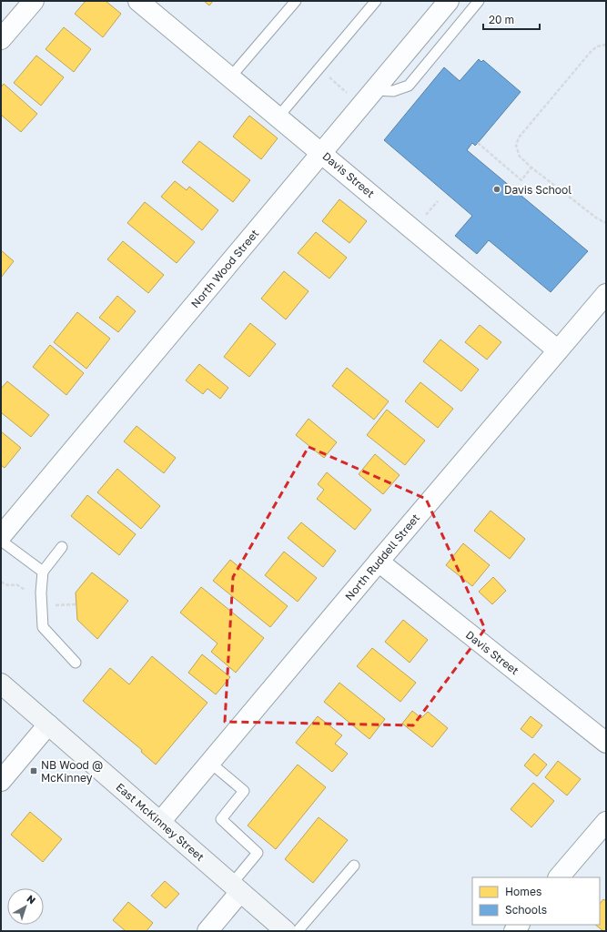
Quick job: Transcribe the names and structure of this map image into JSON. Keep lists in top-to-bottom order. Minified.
{"streets":{"main road":["East McKinney Street"],"street":["Davis Street","North Wood Street","North Ruddell Street"]},"crossings":[["Davis Street","North Wood Street"],["Davis Street","North Ruddell Street"],["North Ruddell Street","East McKinney Street"]],"places":{"other":["Davis School"],"transit":["NB Wood @ McKinney"]},"legend":["Homes","Schools"],"scale_bar":"20 m","north":"top right"}
